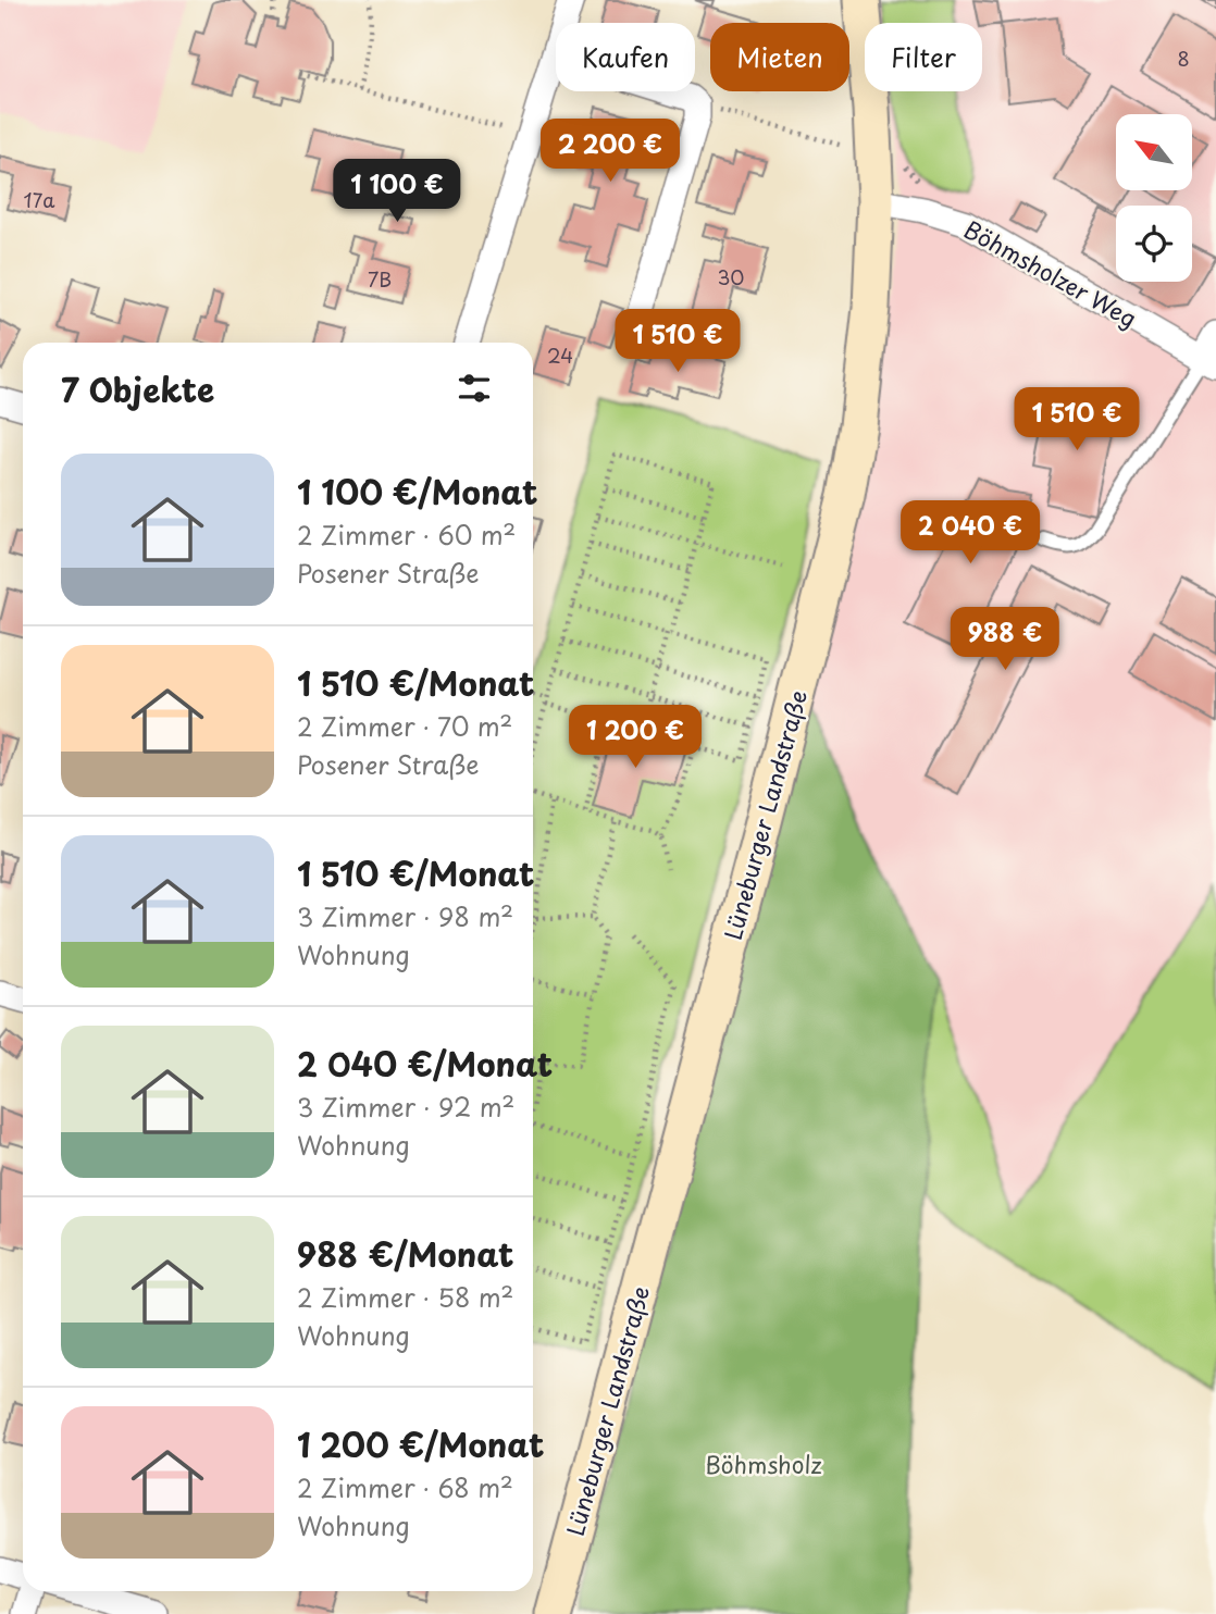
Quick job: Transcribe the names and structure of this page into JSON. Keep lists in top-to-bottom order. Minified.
{"streets":{"main road":["Lüneburger Landstraße"],"street":["Böhmsholzer Weg"]},"crossings":[["Böhmsholzer Weg","Lüneburger Landstraße"]],"parks":["Böhmsholz"],"house_numbers":["8","17a","30","7B","24"],"north":"top left","page":{"chip":["Kaufen","Mieten","Filter"],"price":["2 200 €","1 100 €","1 510 €","1 510 €","2 040 €","988 €","1 200 €"],"heading":"7 Objekte","list":[{"name":"1 100 €/Monat","note":"2 Zimmer · 60 m² · Posener Straße"},{"name":"1 510 €/Monat","note":"2 Zimmer · 70 m² · Posener Straße"},{"name":"1 510 €/Monat","note":"3 Zimmer · 98 m² · Wohnung"},{"name":"2 040 €/Monat","note":"3 Zimmer · 92 m² · Wohnung"},{"name":"988 €/Monat","note":"2 Zimmer · 58 m² · Wohnung"},{"name":"1 200 €/Monat","note":"2 Zimmer · 68 m² · Wohnung"}]}}
